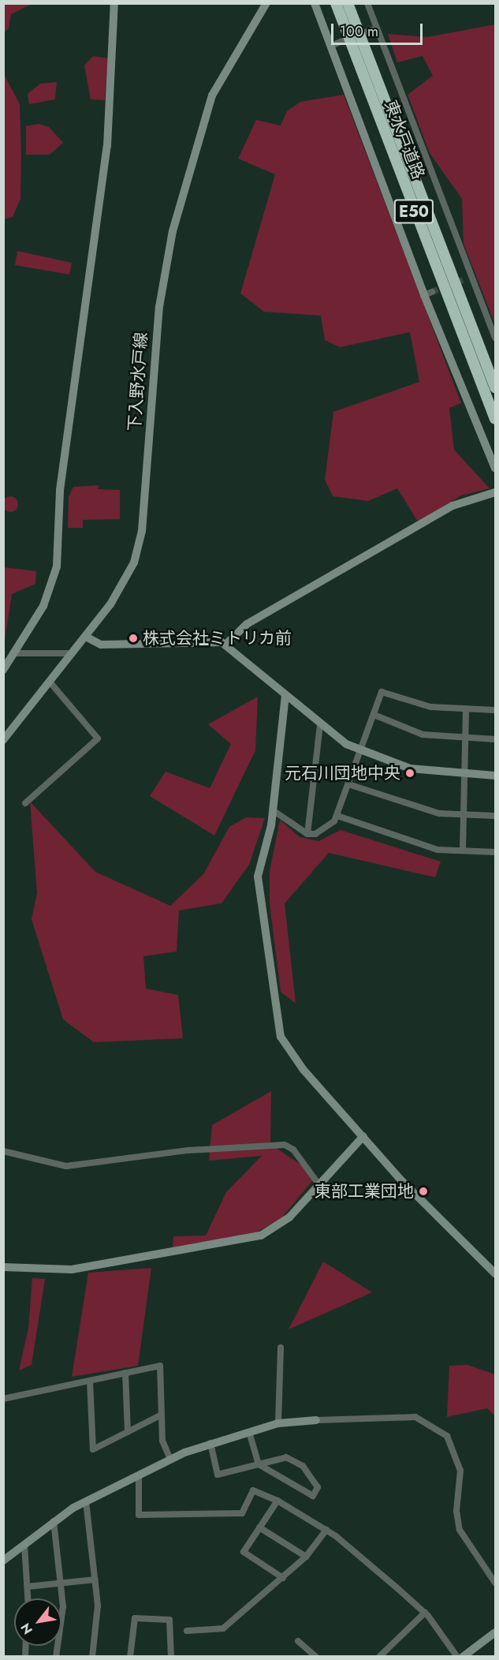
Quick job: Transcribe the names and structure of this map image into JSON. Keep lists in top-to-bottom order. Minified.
{"streets":{"highway":["東水戸道路","E50"],"street":["下入野水戸線"]},"places":["株式会社ミトリカ前","元石川団地中央","東部工業団地"],"scale_bar":"100 m","north":"bottom left"}
